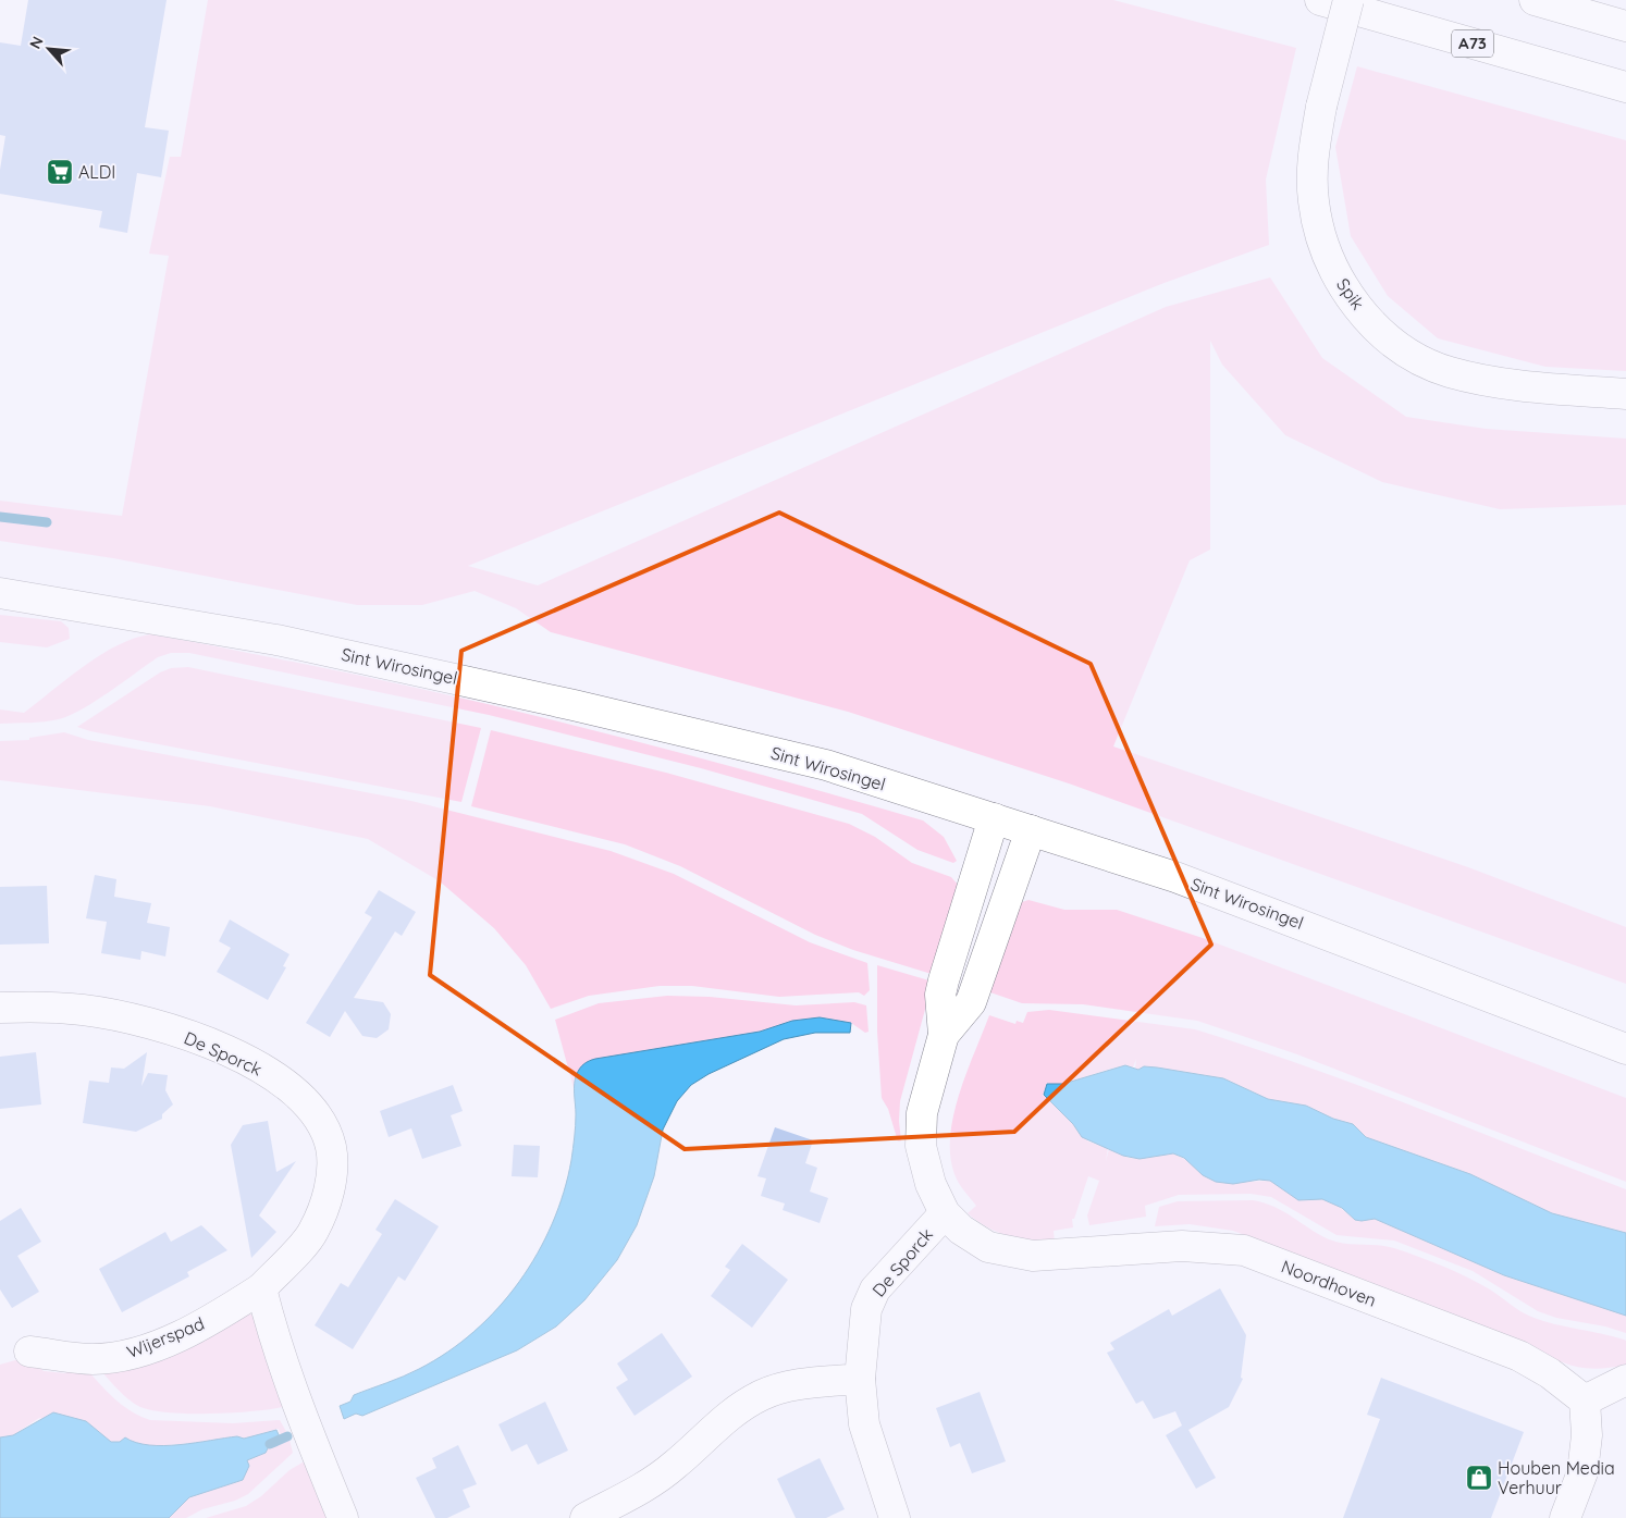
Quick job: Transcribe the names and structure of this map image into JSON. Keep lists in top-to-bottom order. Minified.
{"streets":{"main road":["A73","Spik","Sint Wirosingel","De Sporck","Noordhoven","Wijerspad"]},"crossings":[["Sint Wirosingel","De Sporck"],["De Sporck","Noordhoven"],["De Sporck","Wijerspad"]],"places":{"supermarket":["ALDI"],"shop":["Houben Media Verhuur"]},"north":"top left"}
